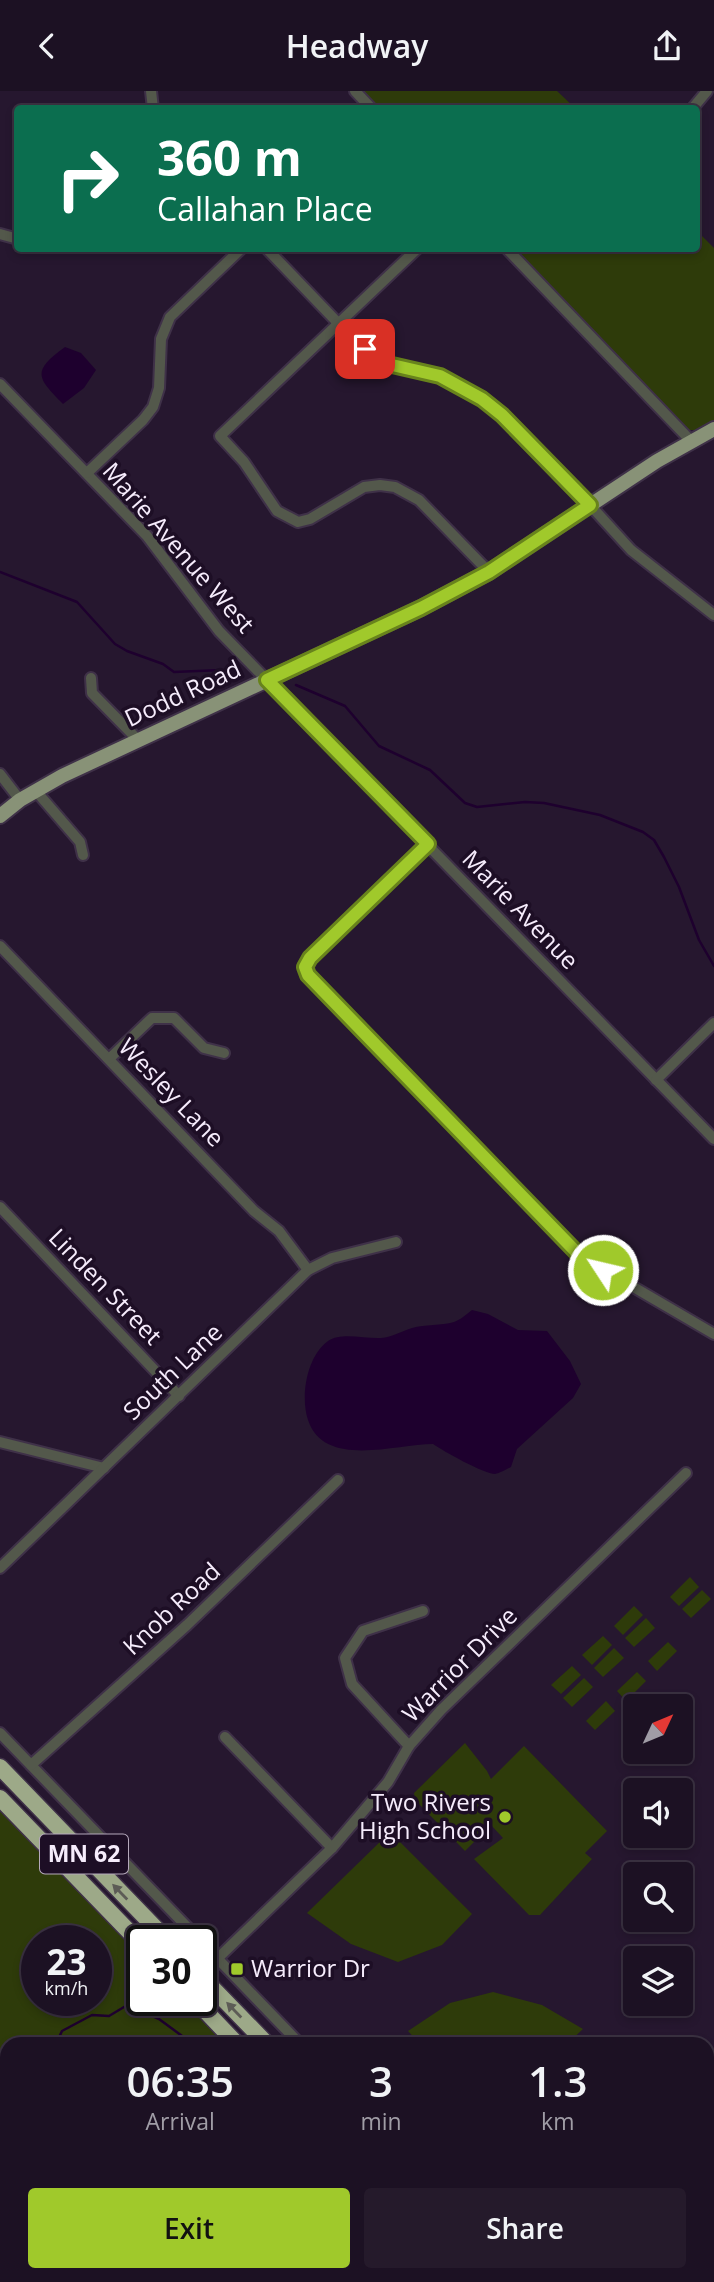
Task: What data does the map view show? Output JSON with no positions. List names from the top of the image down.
{
  "streets": {
    "highway": ["MN 62"],
    "main road": ["Dodd Road"],
    "street": [
      "Marie Avenue West",
      "Marie Avenue",
      "Wesley Lane",
      "Linden Street",
      "South Lane",
      "Knob Road",
      "Warrior Drive"
    ]
  },
  "crossings": [
    ["Marie Avenue West", "Dodd Road"],
    ["Marie Avenue West", "Marie Avenue"],
    ["Dodd Road", "Marie Avenue"],
    ["Wesley Lane", "South Lane"],
    ["Linden Street", "South Lane"]
  ],
  "places": {
    "other": ["Two Rivers High School"],
    "transit": ["Warrior Dr"]
  },
  "north": "top right",
  "page": {
    "header": "Headway",
    "turn": ["360 m", "Callahan Place"],
    "speed": "23 km/h",
    "limit": "30",
    "eta": [
      "06:35",
      "Arrival",
      "3",
      "min",
      "1.3",
      "km"
    ],
    "buttons": ["Exit", "Share"]
  }
}
